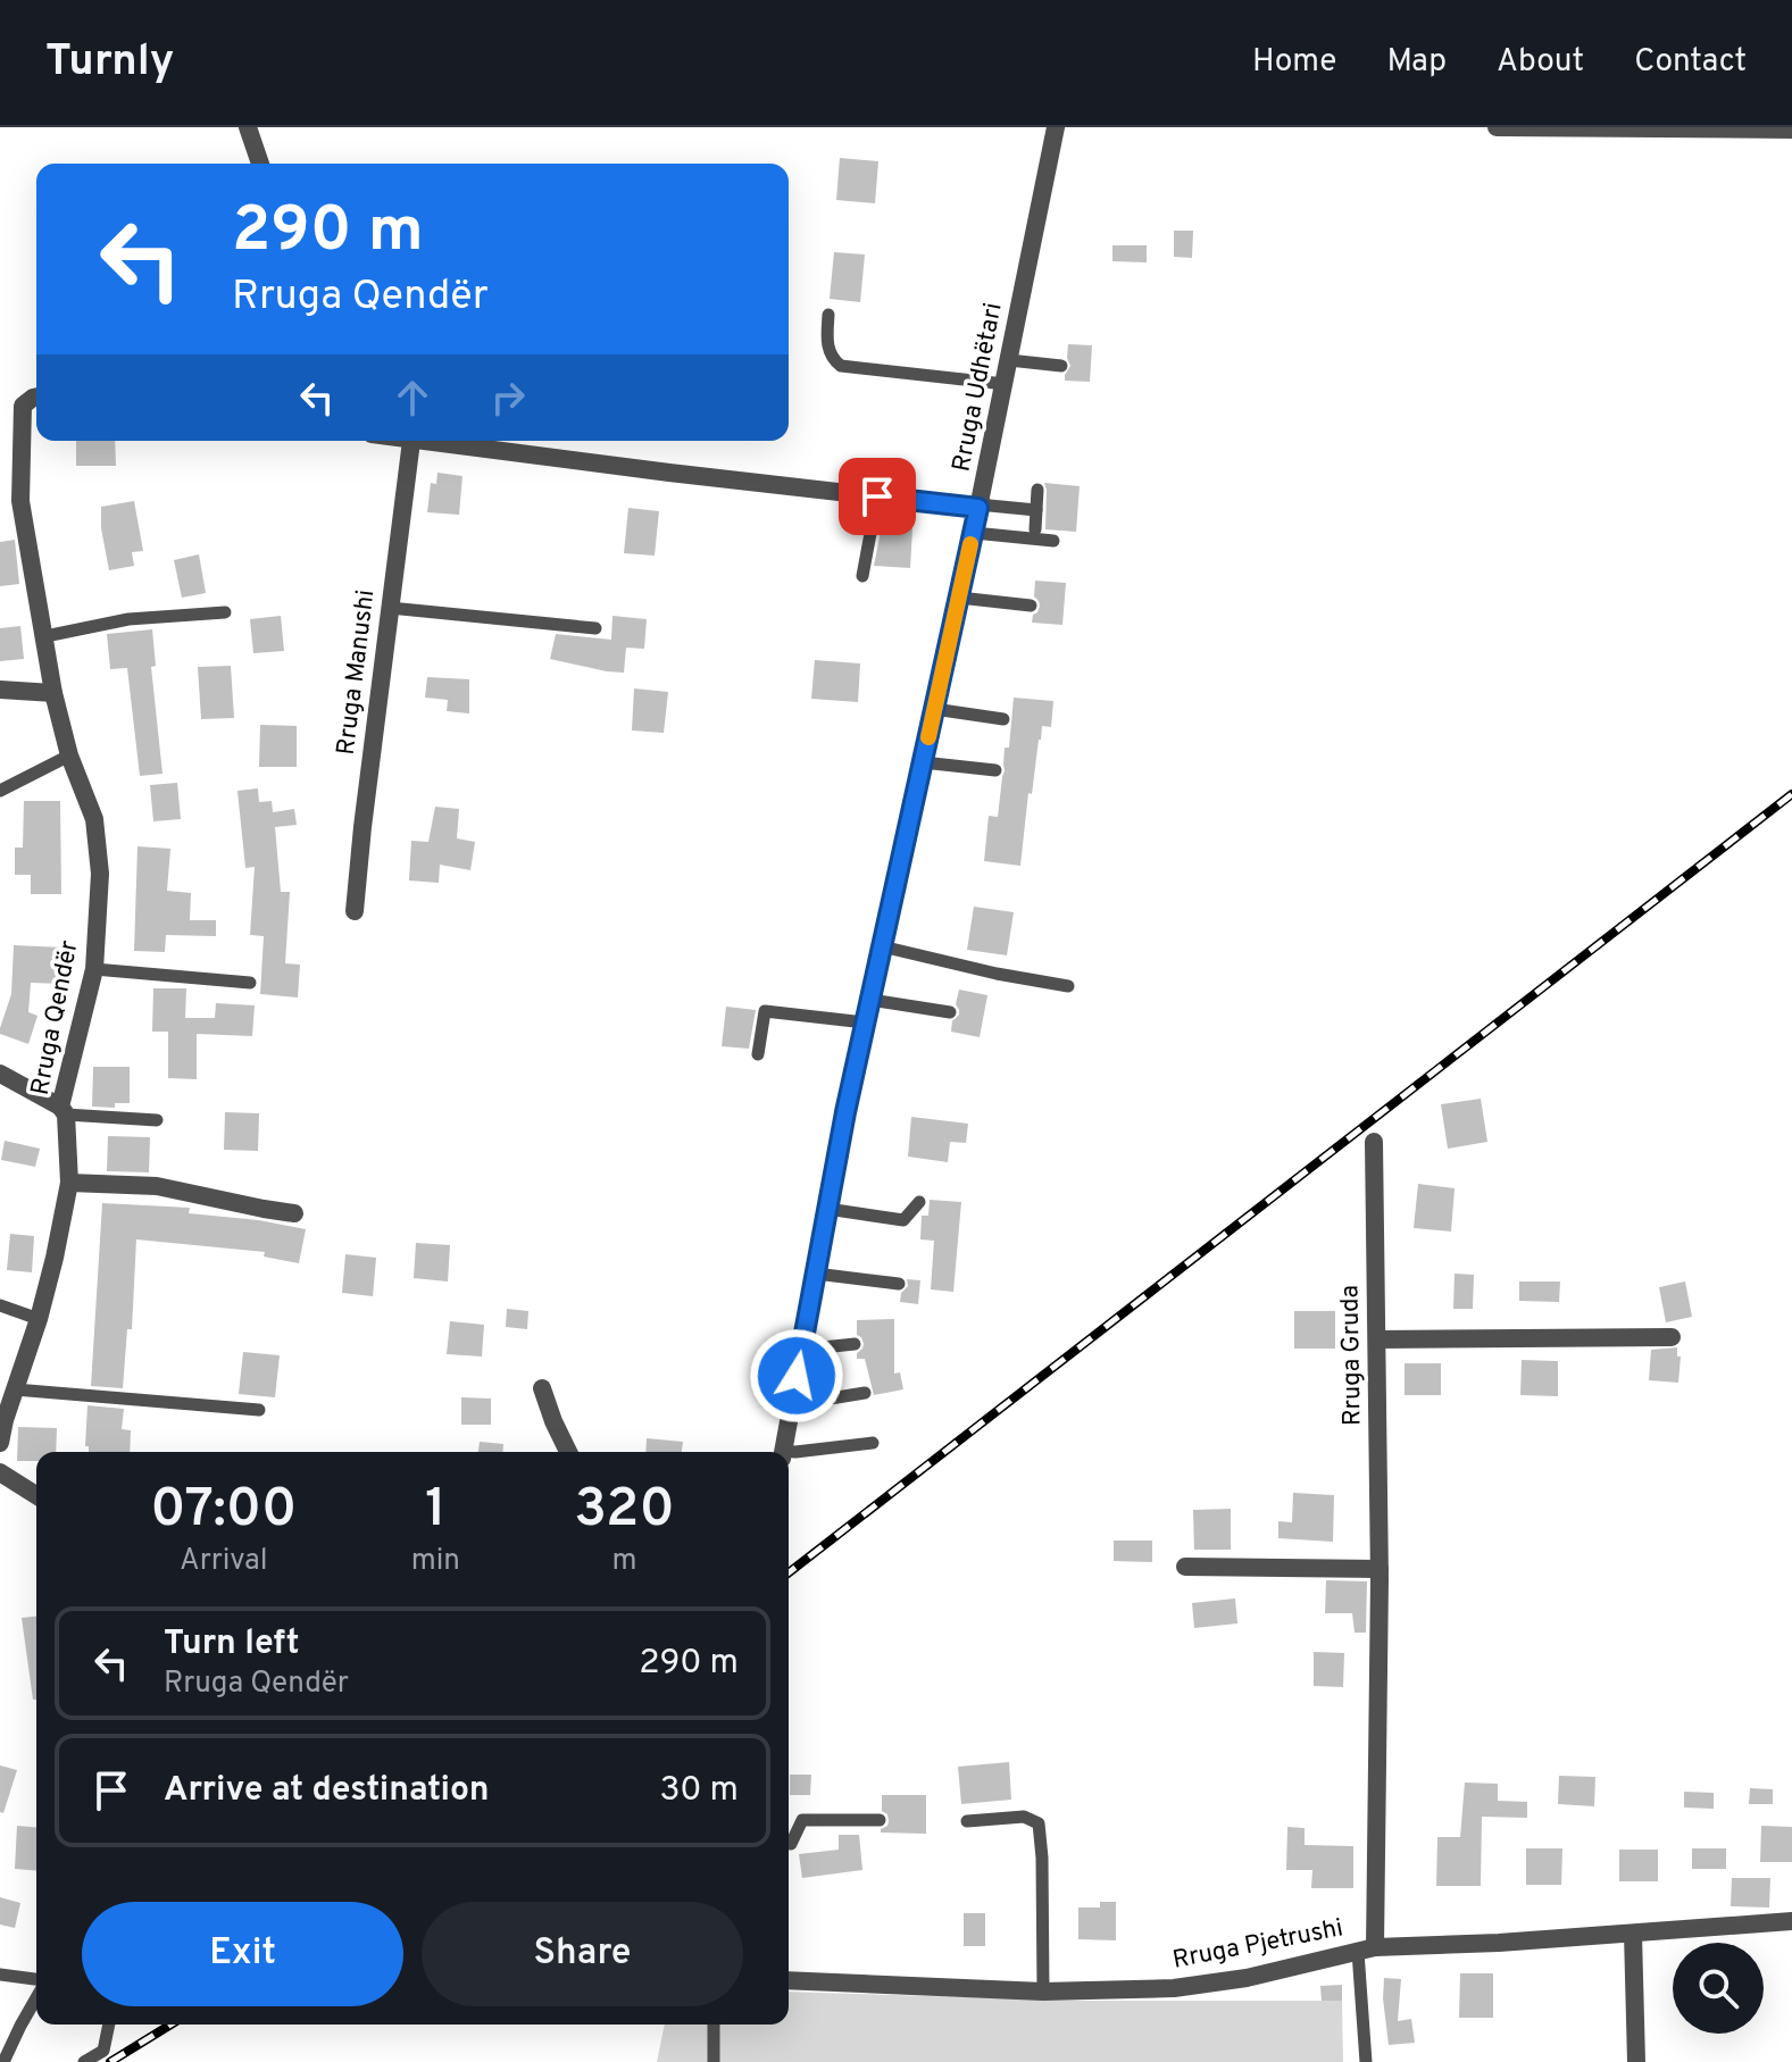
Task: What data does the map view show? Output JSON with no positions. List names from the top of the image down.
{
  "streets": {
    "street": [
      "Rruga Udhëtari",
      "Rruga Manushi",
      "Rruga Qendër",
      "Rruga Gruda",
      "Rruga Pjetrushi"
    ]
  },
  "crossings": [
    ["Rruga Gruda", "Rruga Pjetrushi"]
  ],
  "page": {
    "header": "Turnly",
    "nav": [
      "Home",
      "Map",
      "About",
      "Contact"
    ],
    "turn": ["290 m", "Rruga Qendër"],
    "eta": [
      "07:00",
      "Arrival",
      "1",
      "min",
      "320",
      "m"
    ],
    "list": [
      {
        "name": "Turn left",
        "note": "Rruga Qendër",
        "value": "290 m"
      },
      {
        "name": "Arrive at destination",
        "value": "30 m"
      }
    ],
    "buttons": ["Exit", "Share"]
  }
}
